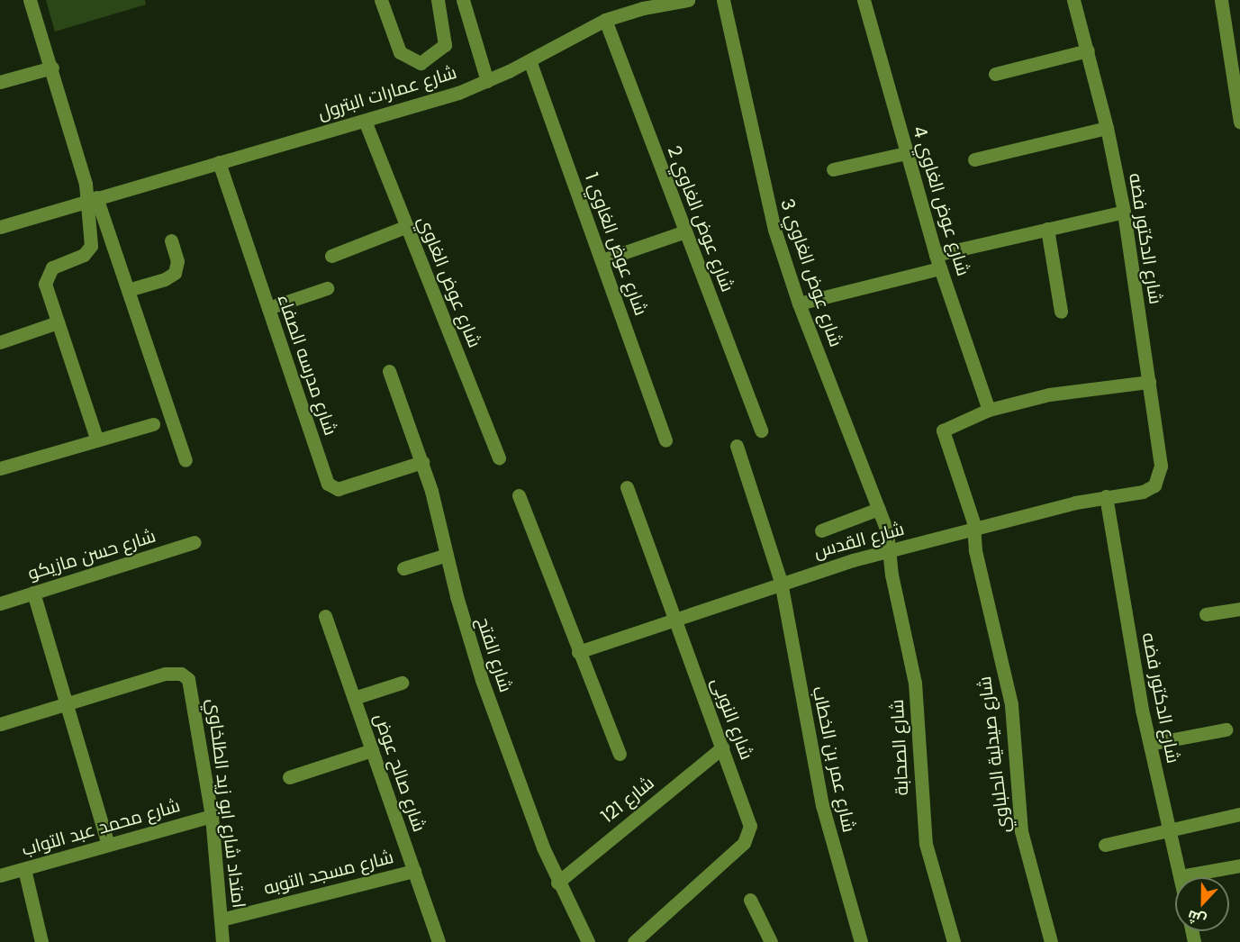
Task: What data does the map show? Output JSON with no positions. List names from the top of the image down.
{
  "streets": {
    "street": [
      "شارع عمارات البترول",
      "شارع عوض الغاوي 4",
      "شارع عوض الغاوي 2",
      "شارع الدكتور فضه",
      "شارع عوض الغاوي 1",
      "شارع عوض الغاوي 3",
      "شارع عوض الغاوي",
      "شارع مدرسه الصفاء",
      "شارع القدس",
      "شارع حسن مازيكو",
      "شارع الفتح",
      "شارع النوبى",
      "شارع الصحابة",
      "شارع صيدلية الحلباوي",
      "شارع عمر بن الخطاب",
      "شارع صالح عوض",
      "شارع 121",
      "امتداد شارع ابو زيد الطلخاوي",
      "شارع محمد عبد التواب",
      "شارع مسجد التوبه"
    ]
  },
  "crossings": [
    ["شارع عمارات البترول", "شارع عوض الغاوي 2"],
    ["شارع عمارات البترول", "شارع عوض الغاوي 1"],
    ["شارع عمارات البترول", "شارع عوض الغاوي"],
    ["شارع عمارات البترول", "شارع مدرسه الصفاء"],
    ["شارع عوض الغاوي 4", "شارع صيدلية الحلباوي"],
    ["شارع الدكتور فضه", "شارع القدس"],
    ["شارع الدكتور فضه", "شارع صيدلية الحلباوي"],
    ["شارع عوض الغاوي 3", "شارع القدس"],
    ["شارع عوض الغاوي 3", "شارع الصحابة"],
    ["شارع مدرسه الصفاء", "شارع الفتح"],
    ["شارع القدس", "شارع النوبى"],
    ["شارع القدس", "شارع الصحابة"],
    ["شارع القدس", "شارع صيدلية الحلباوي"],
    ["شارع القدس", "شارع عمر بن الخطاب"],
    ["شارع الفتح", "شارع 121"],
    ["شارع النوبى", "شارع 121"],
    ["شارع صالح عوض", "شارع مسجد التوبه"],
    ["امتداد شارع ابو زيد الطلخاوي", "شارع محمد عبد التواب"],
    ["امتداد شارع ابو زيد الطلخاوي", "شارع مسجد التوبه"]
  ],
  "north": "bottom"
}
